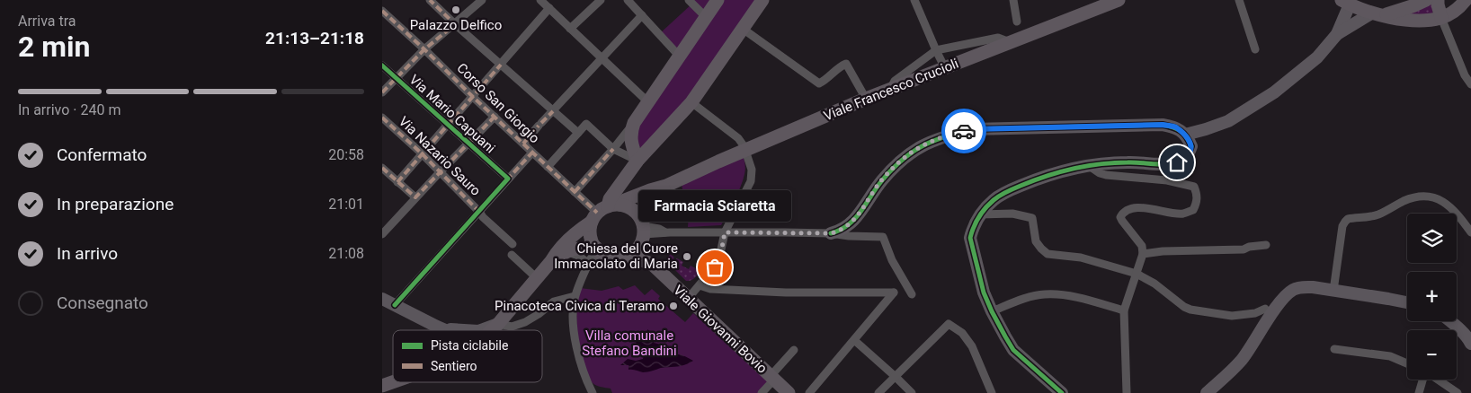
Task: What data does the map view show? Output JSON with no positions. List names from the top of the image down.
{
  "streets": {
    "main road": ["Viale Francesco Crucioli", "Viale Giovanni Bovio"],
    "street": ["Corso San Giorgio", "Via Mario Capuani", "Via Nazario Sauro"]
  },
  "crossings": [
    ["Viale Francesco Crucioli", "Corso San Giorgio"]
  ],
  "parks": ["Villa comunale Stefano Bandini"],
  "places": [
    "Palazzo Delfico",
    "Chiesa del Cuore Immacolato di Maria",
    "Farmacia Sciaretta",
    "Pinacoteca Civica di Teramo"
  ],
  "legend": ["Pista ciclabile", "Sentiero"],
  "page": {
    "heading": ["2 min", "Arriva tra", "21:13–21:18"],
    "bar": "In arrivo · 240 m",
    "list": [
      ["Confermato", "20:58"],
      ["In preparazione", "21:01"],
      ["In arrivo", "21:08"],
      "Consegnato"
    ],
    "bubble": "Farmacia Sciaretta",
    "map_buttons": ["+", "−"]
  }
}
